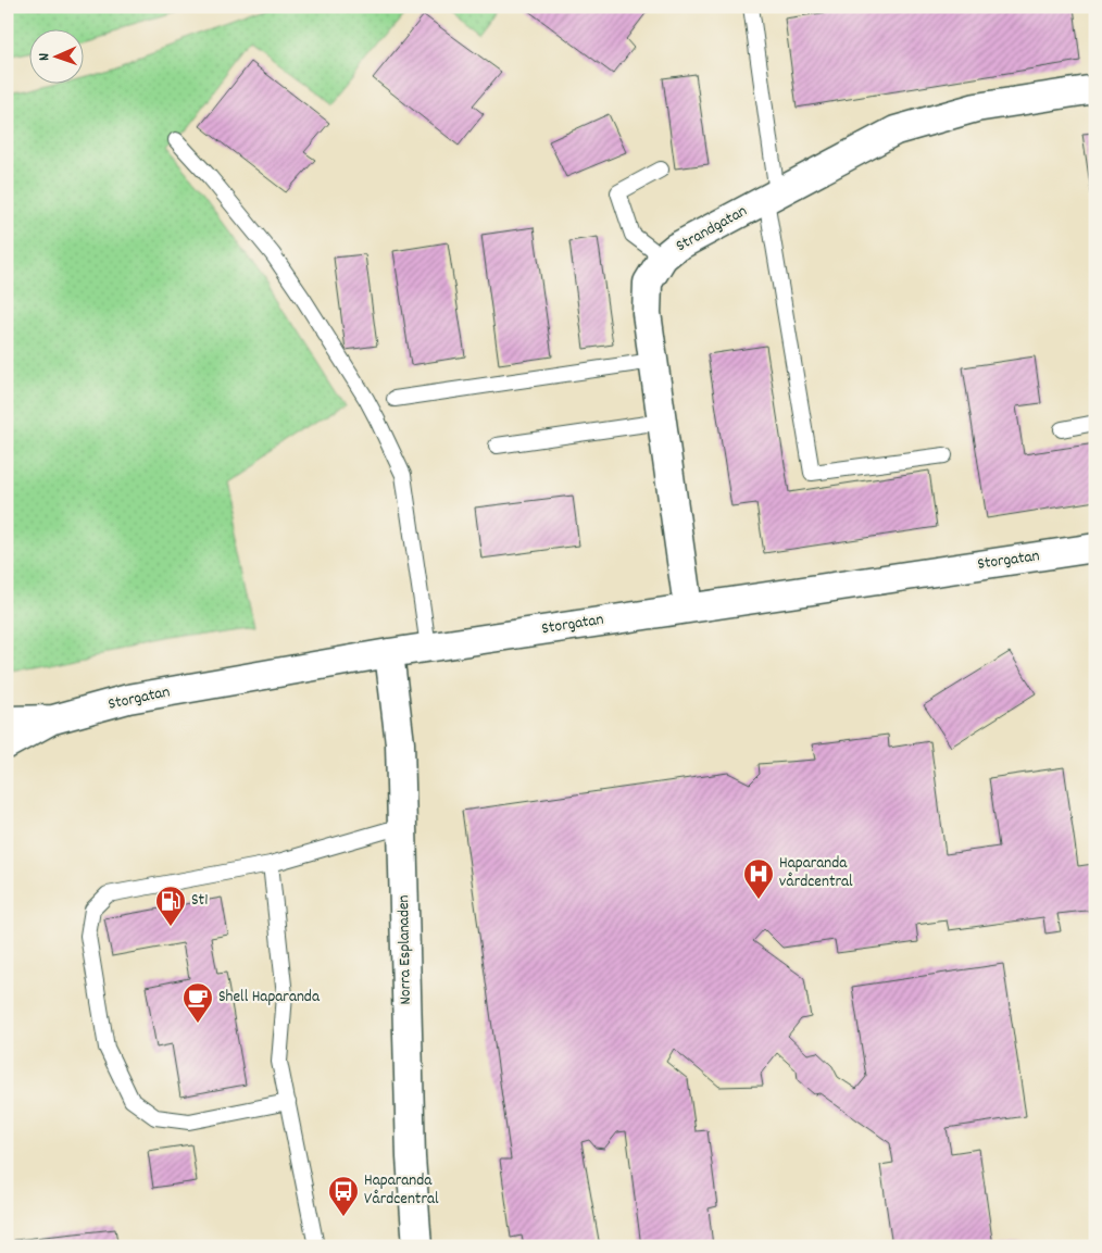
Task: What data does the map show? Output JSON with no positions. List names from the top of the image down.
{
  "streets": {
    "street": ["Strandgatan", "Storgatan", "Norra Esplanaden"]
  },
  "crossings": [
    ["Strandgatan", "Storgatan"],
    ["Storgatan", "Norra Esplanaden"]
  ],
  "places": {
    "hospital": ["Haparanda vårdcentral"],
    "fuel station": ["St1"],
    "cafe": ["Shell Haparanda"],
    "bus stop": ["Haparanda Vårdcentral"]
  },
  "north": "left"
}
